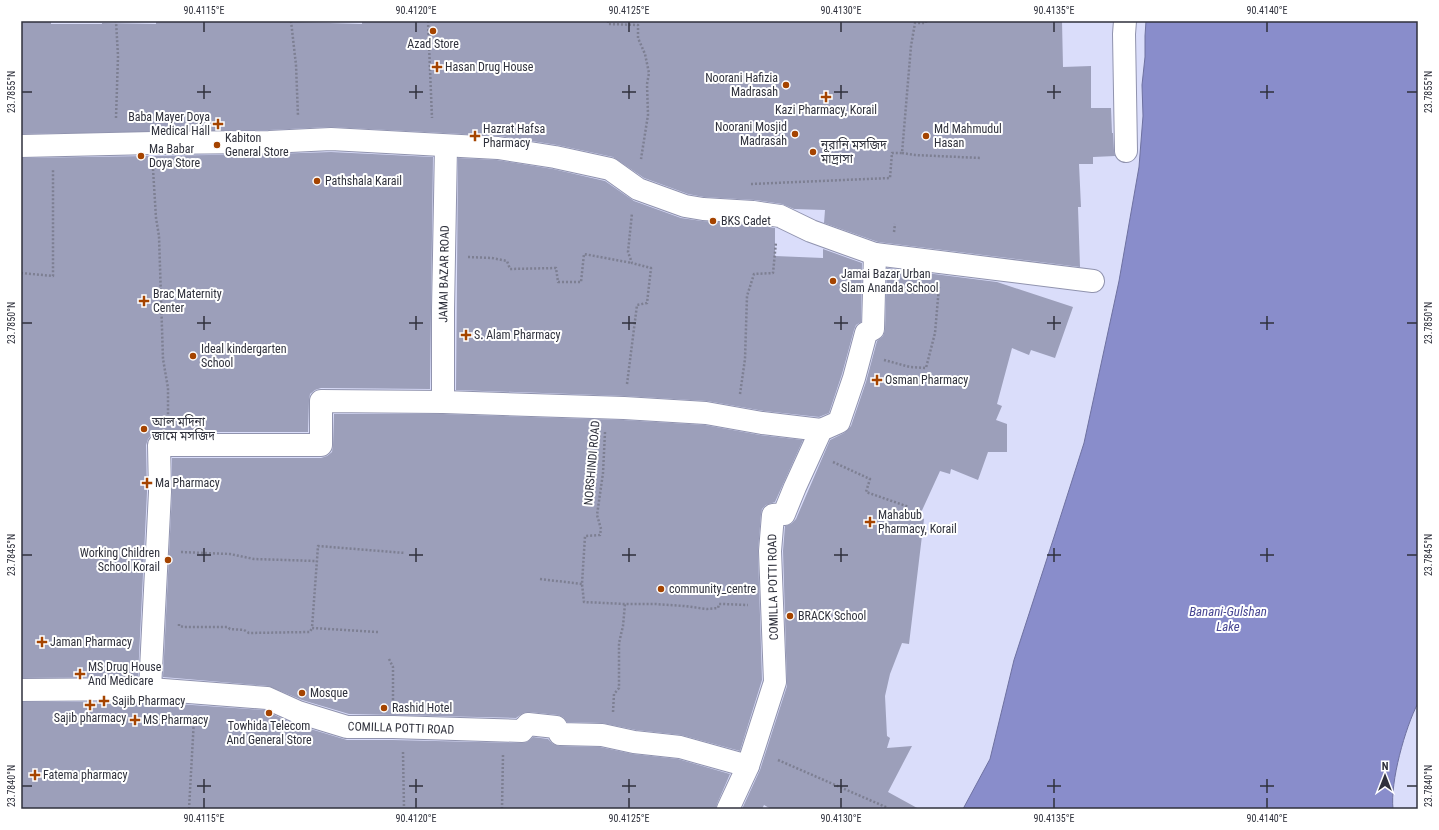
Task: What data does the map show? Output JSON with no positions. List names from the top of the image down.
{
  "streets": {
    "street": ["JAMAI BAZAR ROAD", "COMILLA POTTI ROAD"],
    "path": ["NORSHINDI ROAD"]
  },
  "water": ["Banani-Gulshan Lake"],
  "places": {
    "other": [
      "Azad Store",
      "Noorani Hafizia Madrasah",
      "Noorani Mosjid Madrasah",
      "Md Mahmudul Hasan",
      "Kabiton General Store",
      "নূরানি মসজিদ মাদ্রাসা",
      "Ma Babar Doya Store",
      "Pathshala Karail",
      "BKS Cadet",
      "Jamai Bazar Urban Slam Ananda School",
      "Ideal kindergarten School",
      "আল মদিনা জামে মসজিদ",
      "Working Children School Korail",
      "community_centre",
      "BRACK School",
      "Mosque",
      "Rashid Hotel",
      "Towhida Telecom And General Store"
    ],
    "health": [
      "Hasan Drug House",
      "Kazi Pharmacy, Korail",
      "Baba Mayer Doya Medical Hall",
      "Hazrat Hafsa Pharmacy",
      "Brac Maternity Center",
      "S. Alam Pharmacy",
      "Osman Pharmacy",
      "Ma Pharmacy",
      "Mahabub Pharmacy, Korail",
      "Jaman Pharmacy",
      "MS Drug House And Medicare",
      "Sajib Pharmacy",
      "Sajib pharmacy",
      "MS Pharmacy",
      "Fatema pharmacy"
    ]
  },
  "north": "top",
  "coordinates": [
    "90.4115°E",
    "90.4120°E",
    "90.4125°E",
    "90.4130°E",
    "90.4135°E",
    "90.4140°E",
    "23.7855°N",
    "23.7850°N",
    "23.7845°N",
    "23.7840°N"
  ]
}
